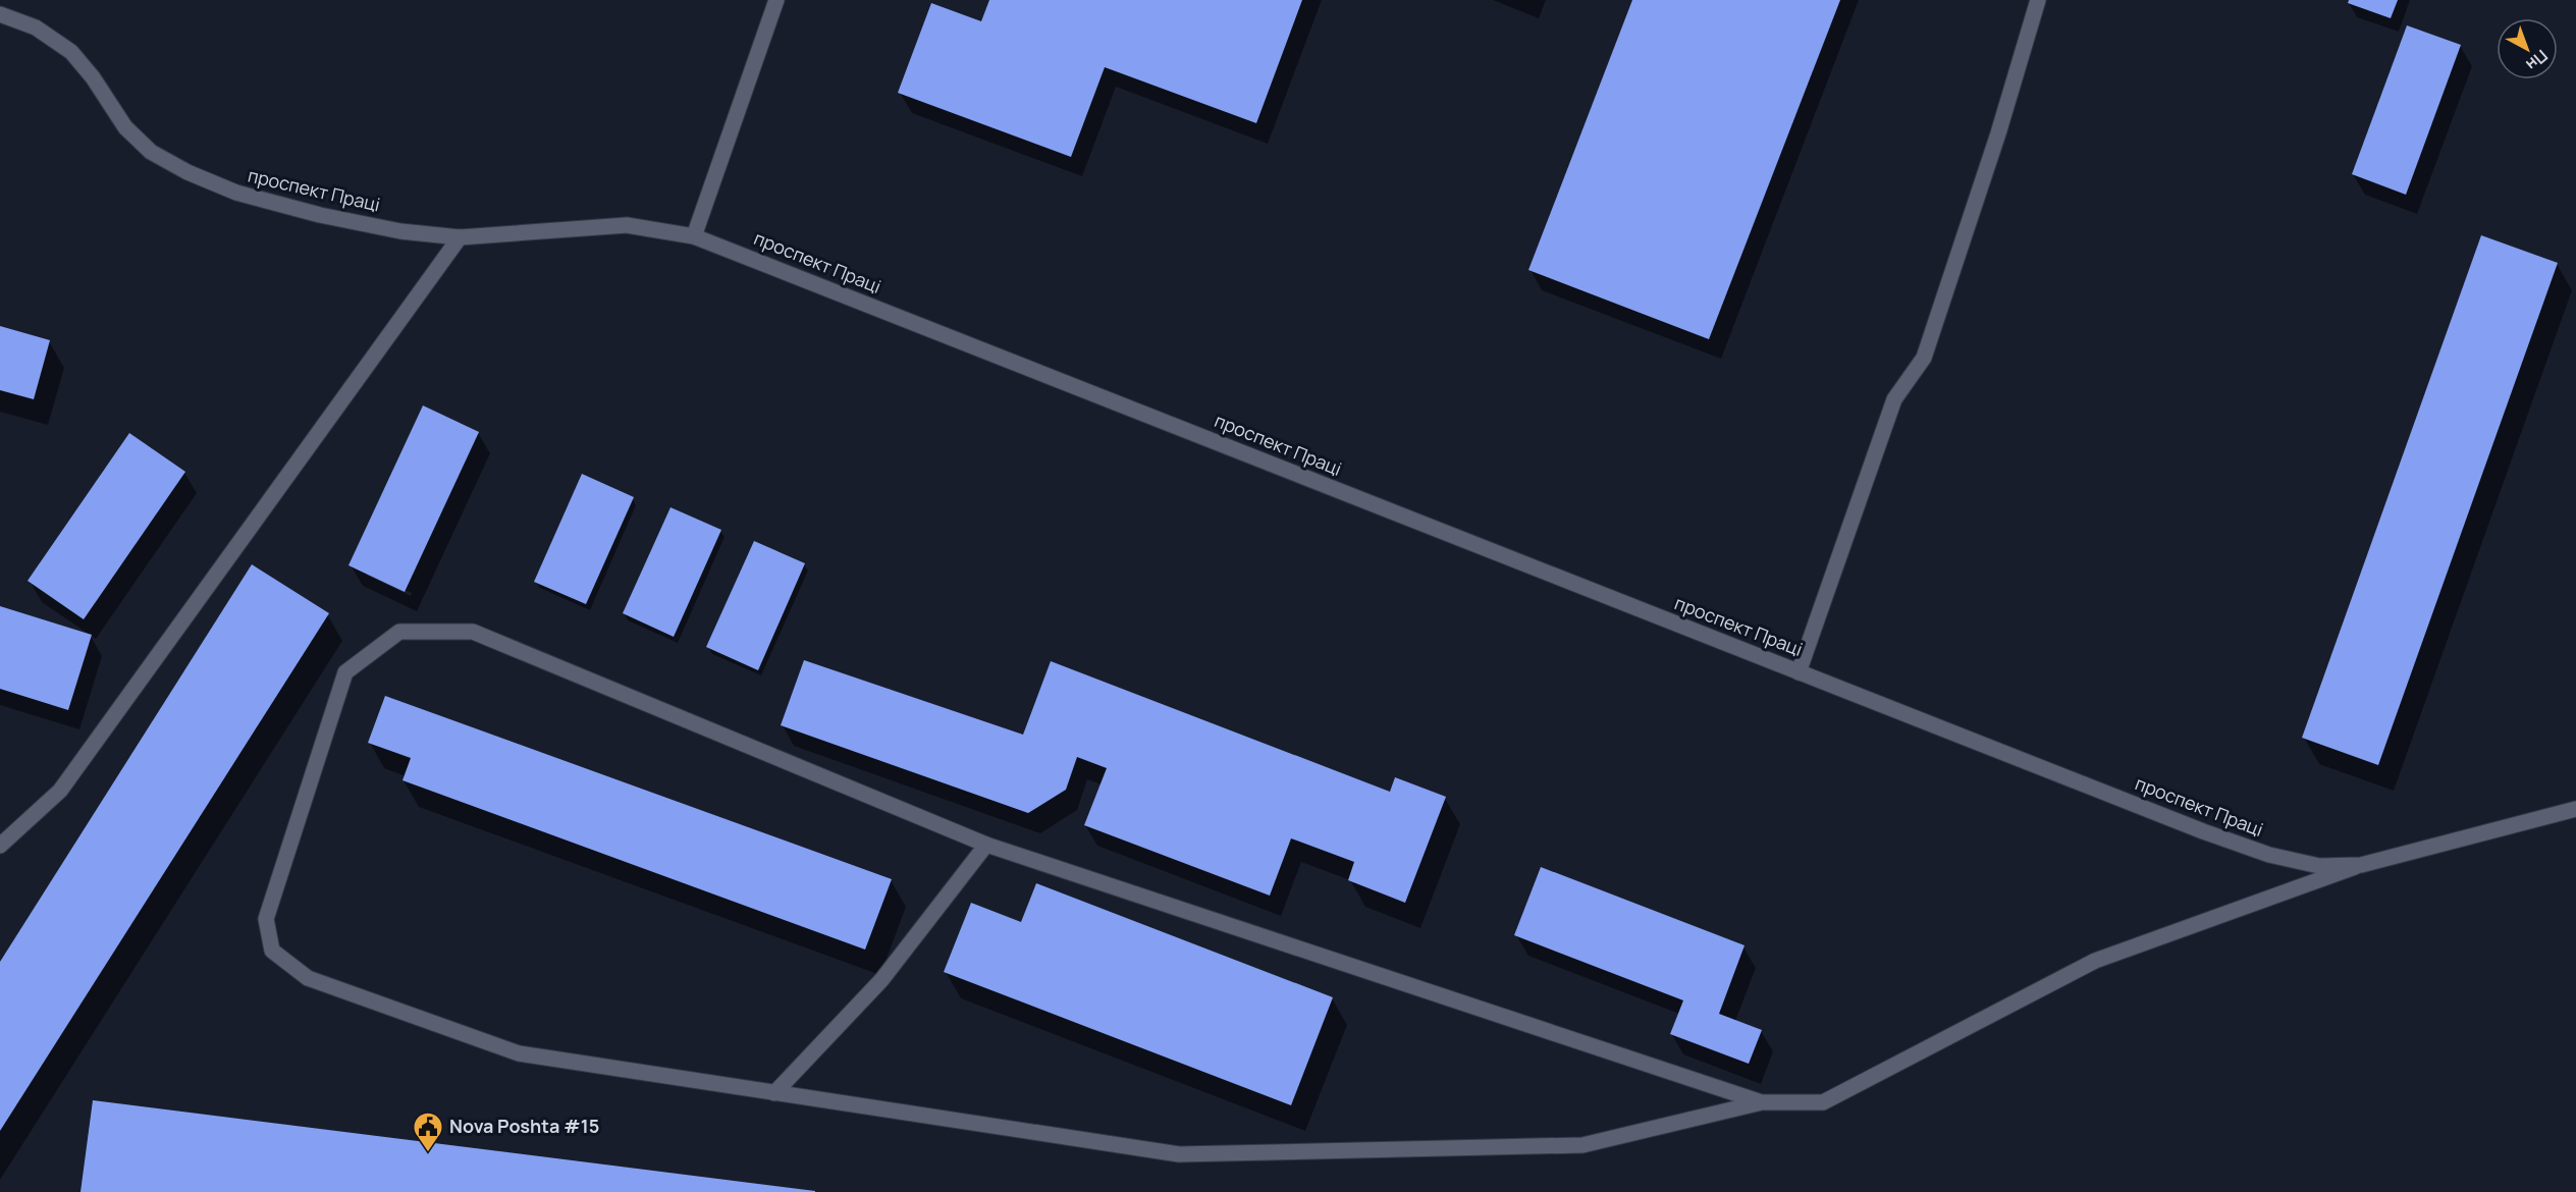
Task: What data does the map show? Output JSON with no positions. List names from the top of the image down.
{
  "streets": {
    "street": ["проспект Праці"]
  },
  "places": {
    "public building": ["Nova Poshta #15"]
  },
  "north": "bottom right"
}
